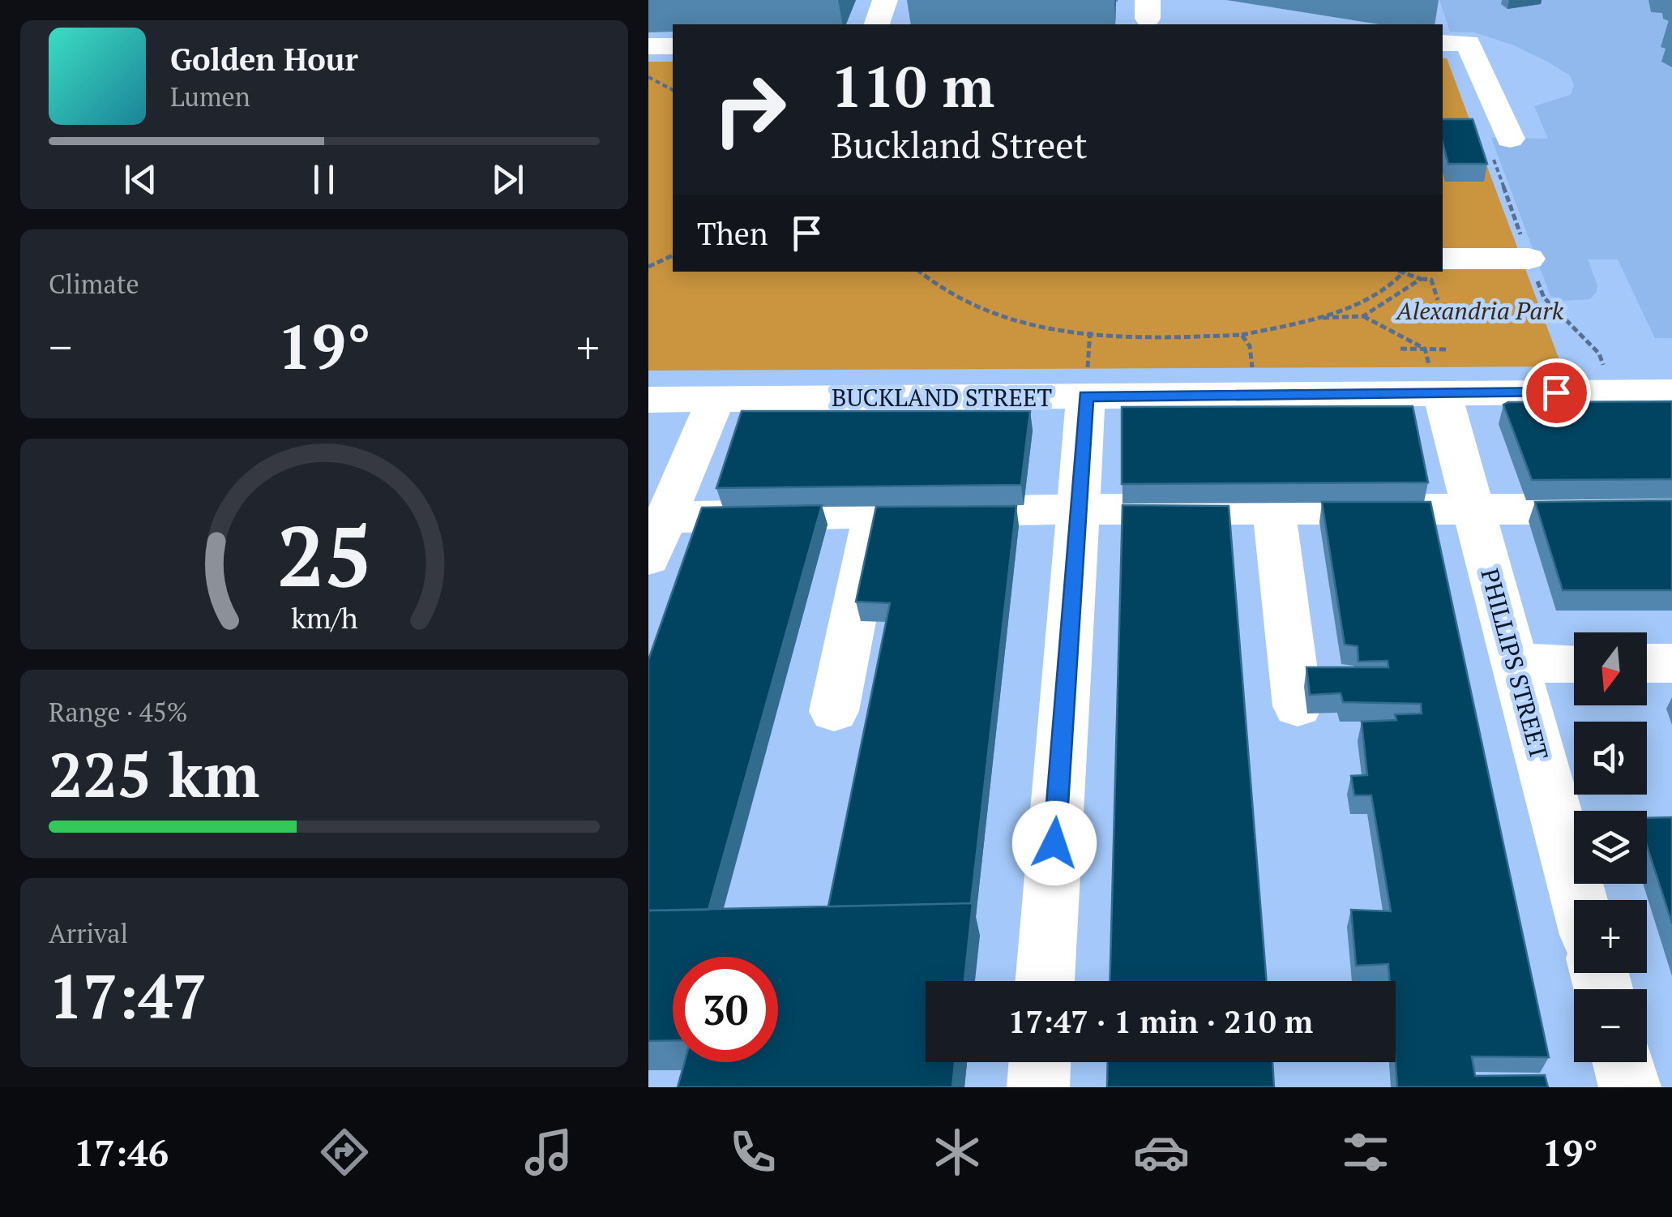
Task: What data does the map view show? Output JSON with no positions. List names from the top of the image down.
{
  "streets": {
    "street": ["BUCKLAND STREET", "PHILLIPS STREET"]
  },
  "crossings": [
    ["BUCKLAND STREET", "PHILLIPS STREET"]
  ],
  "parks": ["Alexandria Park"],
  "north": "bottom",
  "page": {
    "turn": ["110 m", "Buckland Street"],
    "song": ["Golden Hour", "Lumen"],
    "then": "Then",
    "tile": [
      "Climate",
      ["Range · 45%", "225 km"],
      ["Arrival", "17:47"]
    ],
    "heat": ["−", "19°", "+"],
    "map_buttons": ["+", "−"],
    "limit": "30",
    "trip": "17:47 · 1 min · 210 m",
    "tabs": ["17:46", "19°"],
    "gauge": ["25", "km/h"]
  }
}
